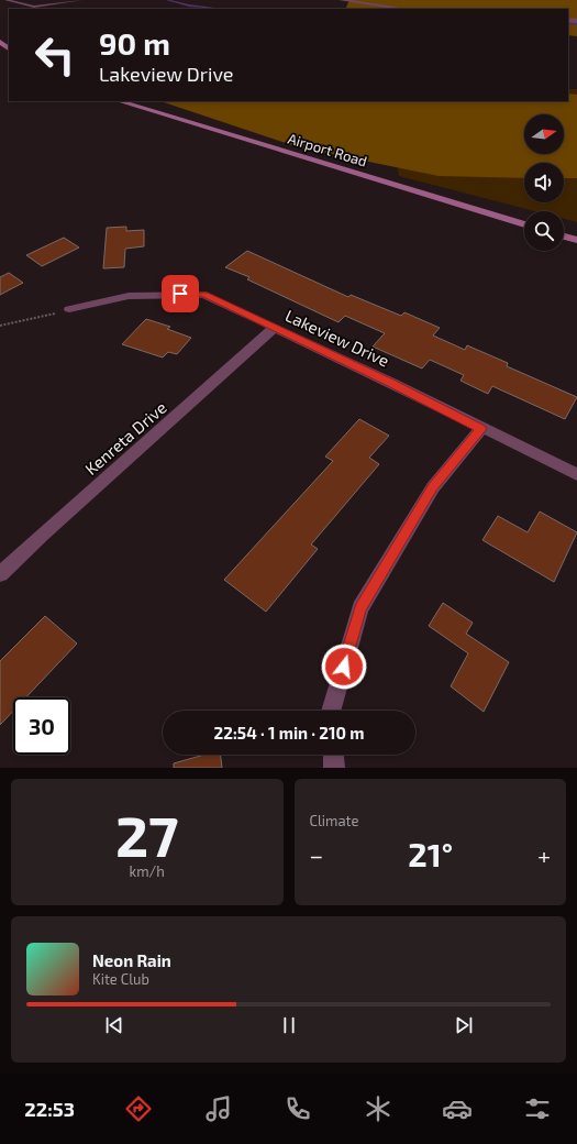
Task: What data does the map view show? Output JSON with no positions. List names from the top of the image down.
{
  "streets": {
    "main road": ["Airport Road"],
    "street": ["Lakeview Drive", "Kenreta Drive"]
  },
  "crossings": [
    ["Lakeview Drive", "Kenreta Drive"]
  ],
  "north": "right",
  "page": {
    "turn": ["90 m", "Lakeview Drive"],
    "limit": "30",
    "trip": "22:54 · 1 min · 210 m",
    "tile": [
      ["27", "km/h"],
      "Climate"
    ],
    "heat": ["−", "21°", "+"],
    "song": ["Neon Rain", "Kite Club"],
    "tabs": "22:53"
  }
}
